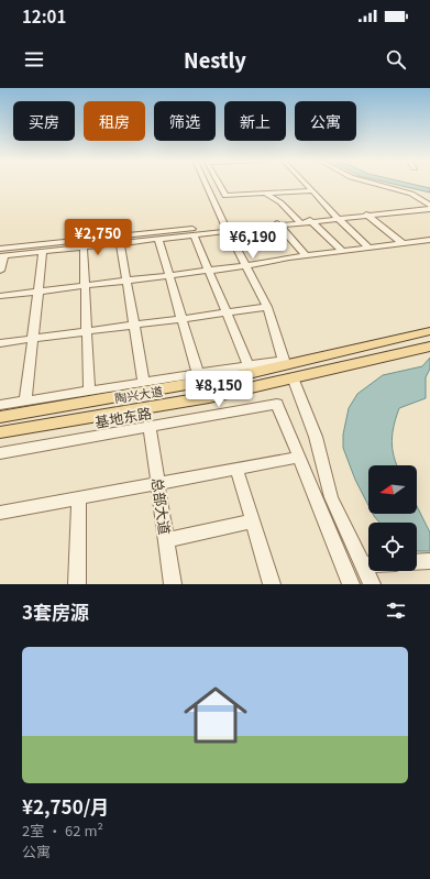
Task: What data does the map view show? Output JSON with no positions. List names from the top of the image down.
{
  "streets": {
    "main road": ["陶兴大道"],
    "street": ["基地东路", "总部大道"]
  },
  "crossings": [
    ["基地东路", "总部大道"]
  ],
  "north": "left",
  "page": {
    "status": "12:01",
    "header": "Nestly",
    "chip": [
      "买房",
      "租房",
      "筛选",
      "新上",
      "公寓"
    ],
    "price": ["¥2,750", "¥6,190", "¥8,150"],
    "heading": "3套房源",
    "list": [
      {
        "name": "¥2,750/月",
        "note": "2室 · 62 m² · 公寓"
      }
    ]
  }
}
